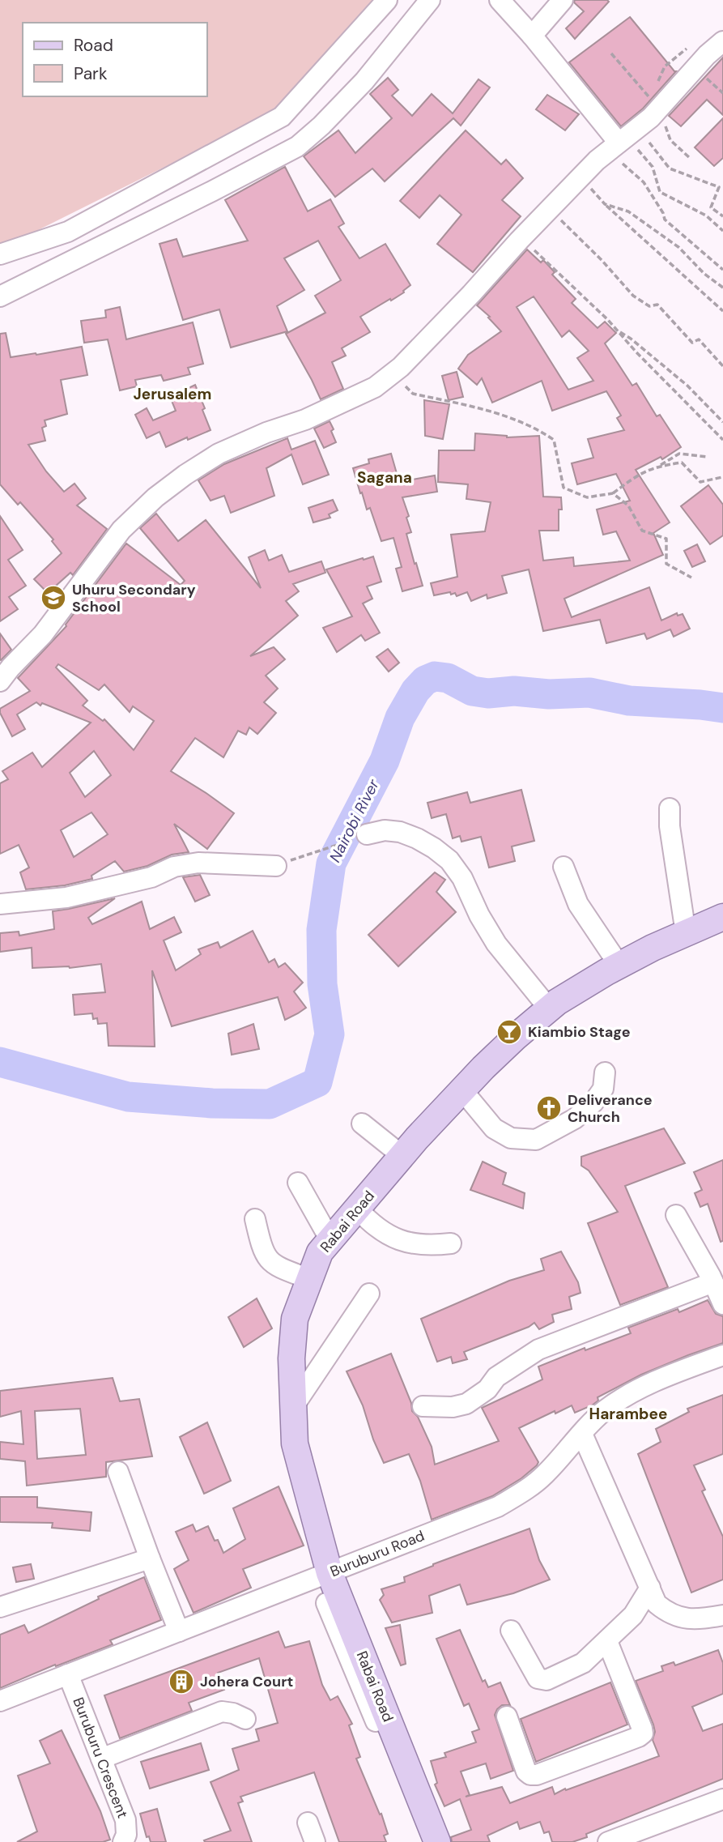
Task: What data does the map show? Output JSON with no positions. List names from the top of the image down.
{
  "streets": {
    "main road": ["Rabai Road"],
    "street": ["Buruburu Road", "Buruburu Crescent"]
  },
  "crossings": [
    ["Rabai Road", "Buruburu Road"],
    ["Buruburu Road", "Buruburu Crescent"]
  ],
  "districts": ["Jerusalem", "Sagana", "Harambee"],
  "water": ["Nairobi River"],
  "places": {
    "school or university": ["Uhuru Secondary School"],
    "bar": ["Kiambio Stage"],
    "church": ["Deliverance Church"],
    "building": ["Johera Court"]
  },
  "legend": ["Road", "Park"]
}
